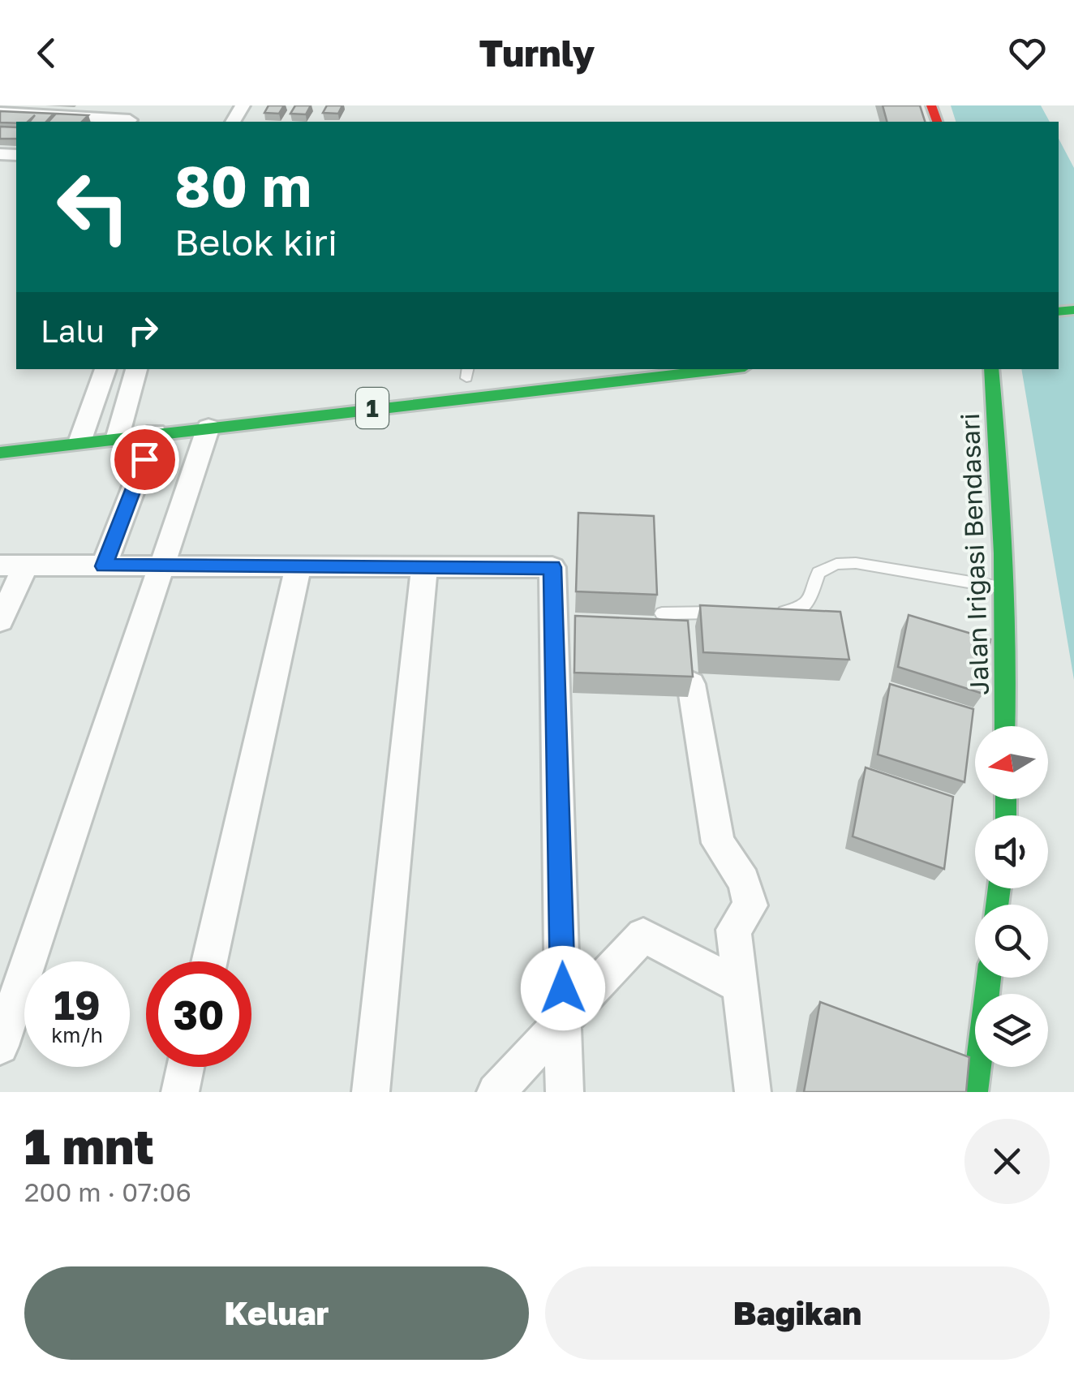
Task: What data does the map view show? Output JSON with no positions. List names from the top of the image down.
{
  "streets": {
    "main road": ["1", "Jalan Irigasi Bendasari"]
  },
  "north": "left",
  "page": {
    "header": "Turnly",
    "turn": ["80 m", "Belok kiri"],
    "then": "Lalu",
    "speed": "19 km/h",
    "limit": "30",
    "heading": ["1 mnt", "200 m · 07:06"],
    "buttons": ["Keluar", "Bagikan"]
  }
}
